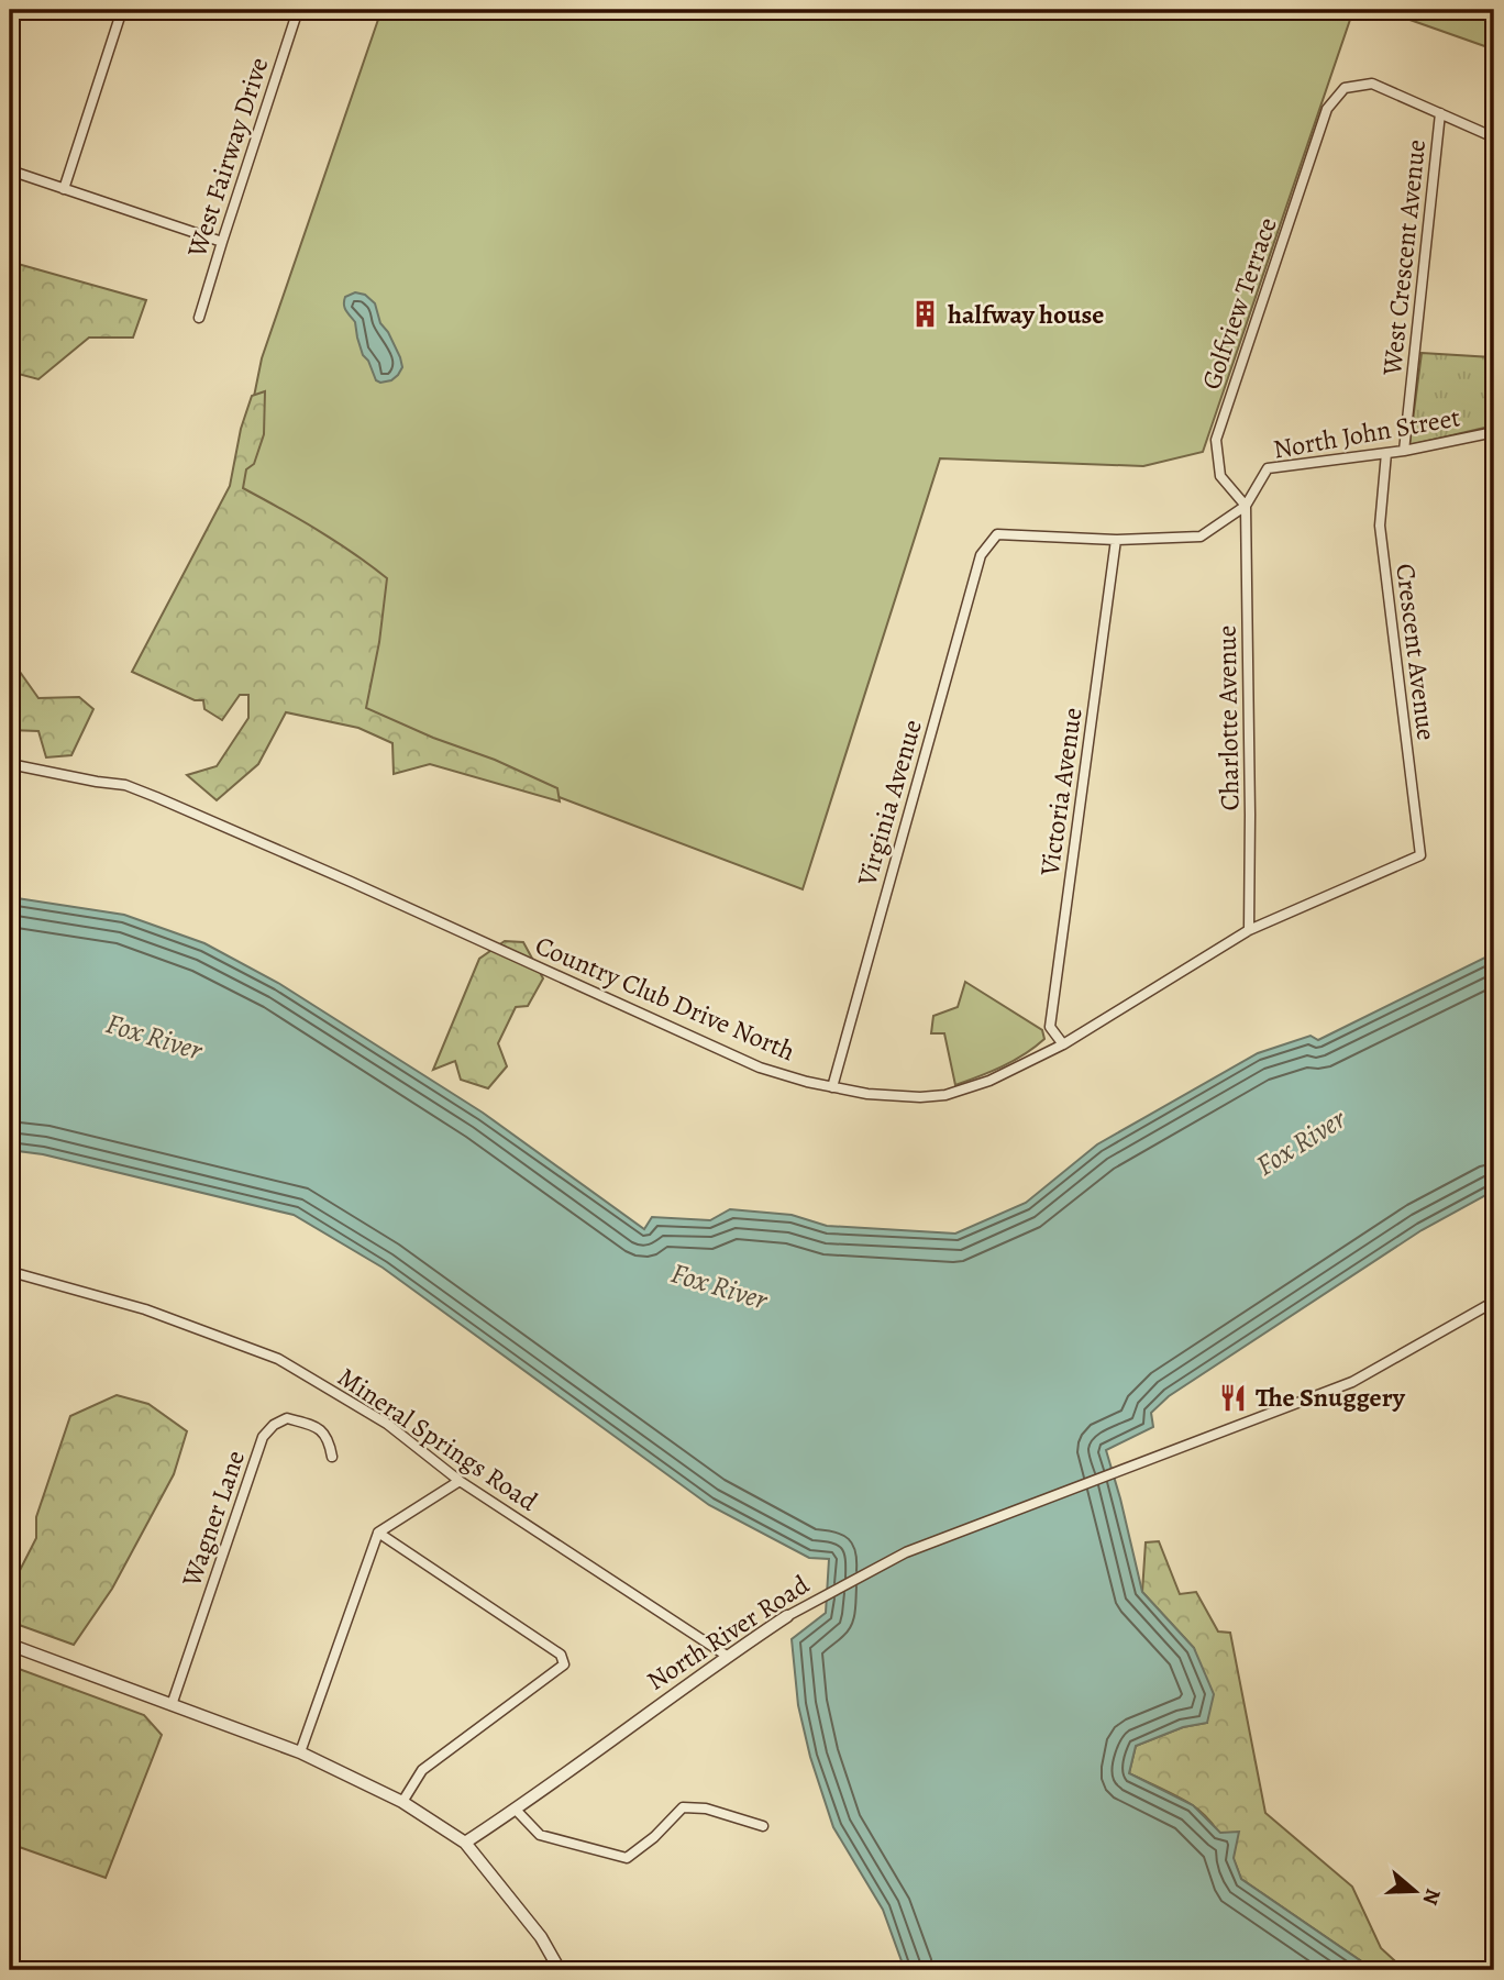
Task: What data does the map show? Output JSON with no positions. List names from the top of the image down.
{
  "streets": {
    "street": [
      "West Fairway Drive",
      "West Crescent Avenue",
      "Golfview Terrace",
      "North John Street",
      "Crescent Avenue",
      "Charlotte Avenue",
      "Victoria Avenue",
      "Virginia Avenue",
      "Country Club Drive North",
      "Mineral Springs Road",
      "Wagner Lane",
      "North River Road"
    ]
  },
  "crossings": [
    ["West Crescent Avenue", "Golfview Terrace"],
    ["West Crescent Avenue", "North John Street"],
    ["Golfview Terrace", "North John Street"],
    ["Golfview Terrace", "Charlotte Avenue"],
    ["North John Street", "Crescent Avenue"],
    ["North John Street", "Charlotte Avenue"],
    ["North John Street", "Victoria Avenue"],
    ["North John Street", "Virginia Avenue"],
    ["Crescent Avenue", "Country Club Drive North"],
    ["Charlotte Avenue", "Country Club Drive North"],
    ["Victoria Avenue", "Country Club Drive North"],
    ["Virginia Avenue", "Country Club Drive North"],
    ["Mineral Springs Road", "North River Road"]
  ],
  "water": ["Fox River"],
  "places": {
    "building": ["halfway house"],
    "restaurant": ["The Snuggery"]
  },
  "north": "right"
}
